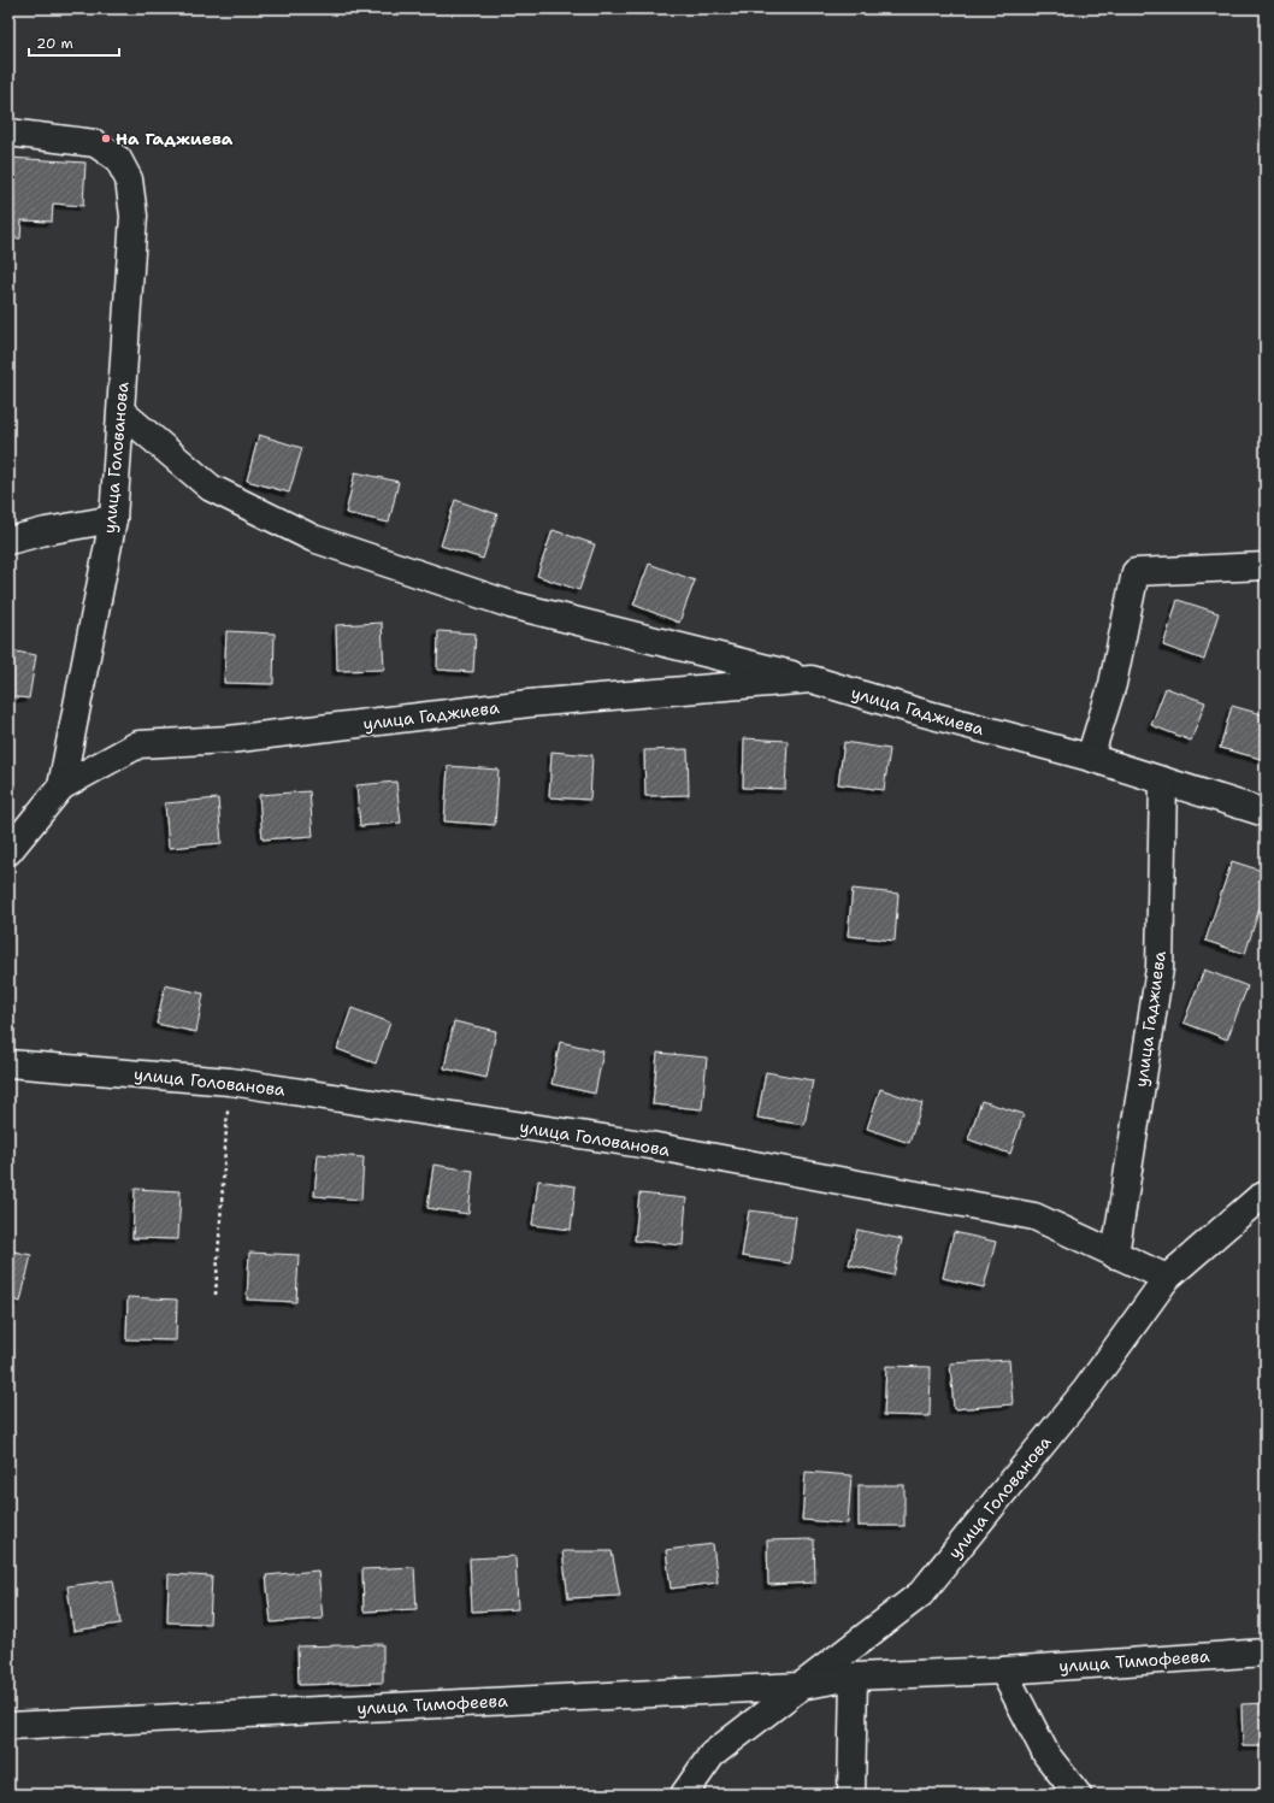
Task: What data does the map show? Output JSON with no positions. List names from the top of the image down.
{
  "streets": {
    "street": ["улица Голованова", "улица Гаджиева", "улица Тимофеева"]
  },
  "crossings": [
    ["улица Голованова", "улица Гаджиева"],
    ["улица Голованова", "улица Тимофеева"]
  ],
  "places": ["На Гаджиева"],
  "scale_bar": "20 m"
}
